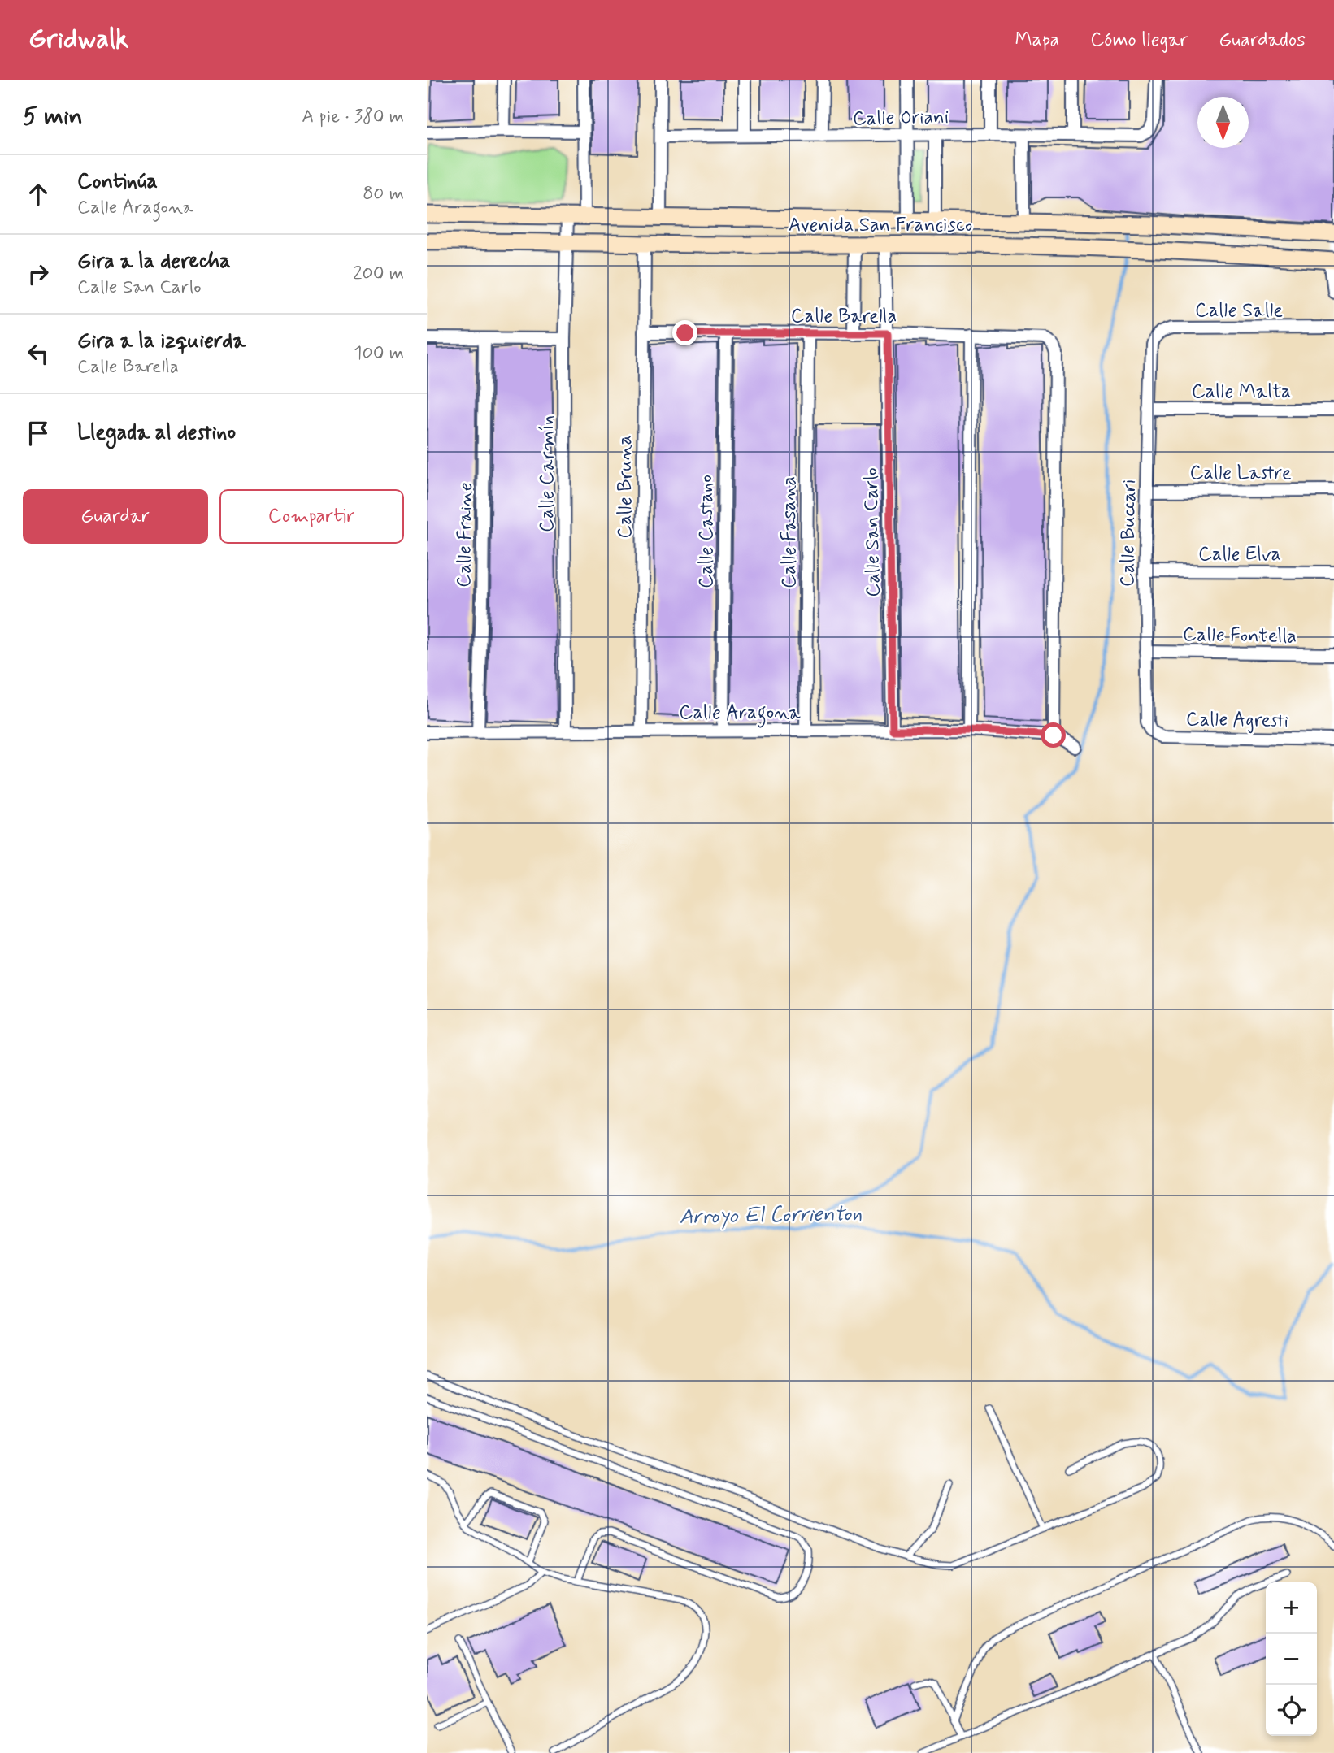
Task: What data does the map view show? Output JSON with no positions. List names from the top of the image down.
{
  "streets": {
    "street": [
      "Calle Oriani",
      "Avenida San Francisco",
      "Calle Salle",
      "Calle Barella",
      "Calle Malta",
      "Calle Lastre",
      "Calle Carmín",
      "Calle Bruna",
      "Calle Castano",
      "Calle Fasana",
      "Calle San Carlo",
      "Calle Buccari",
      "Calle Fraine",
      "Calle Elva",
      "Calle Fontella",
      "Calle Aragona",
      "Calle Agresti"
    ]
  },
  "crossings": [
    ["Avenida San Francisco", "Calle Carmín"],
    ["Avenida San Francisco", "Calle Bruna"],
    ["Avenida San Francisco", "Calle San Carlo"],
    ["Calle Salle", "Calle Buccari"],
    ["Calle Barella", "Calle Bruna"],
    ["Calle Barella", "Calle Castano"],
    ["Calle Barella", "Calle Fasana"],
    ["Calle Barella", "Calle San Carlo"],
    ["Calle Barella", "Calle Aragona"],
    ["Calle Malta", "Calle Buccari"],
    ["Calle Lastre", "Calle Buccari"],
    ["Calle Carmín", "Calle Aragona"],
    ["Calle Bruna", "Calle Aragona"],
    ["Calle Castano", "Calle Aragona"],
    ["Calle Fasana", "Calle Aragona"],
    ["Calle San Carlo", "Calle Aragona"],
    ["Calle Buccari", "Calle Elva"],
    ["Calle Buccari", "Calle Fontella"],
    ["Calle Buccari", "Calle Agresti"],
    ["Calle Fraine", "Calle Aragona"]
  ],
  "water": ["Arroyo El Corrienton"],
  "north": "bottom",
  "page": {
    "header": "Gridwalk",
    "nav": ["Mapa", "Cómo llegar", "Guardados"],
    "heading": ["5 min", "A pie · 380 m"],
    "list": [
      ["Continúa", "Calle Aragona", "80 m"],
      ["Gira a la derecha", "Calle San Carlo", "200 m"],
      ["Gira a la izquierda", "Calle Barella", "100 m"],
      "Llegada al destino"
    ],
    "buttons": ["Guardar", "Compartir"],
    "map_buttons": ["+", "−"]
  }
}
